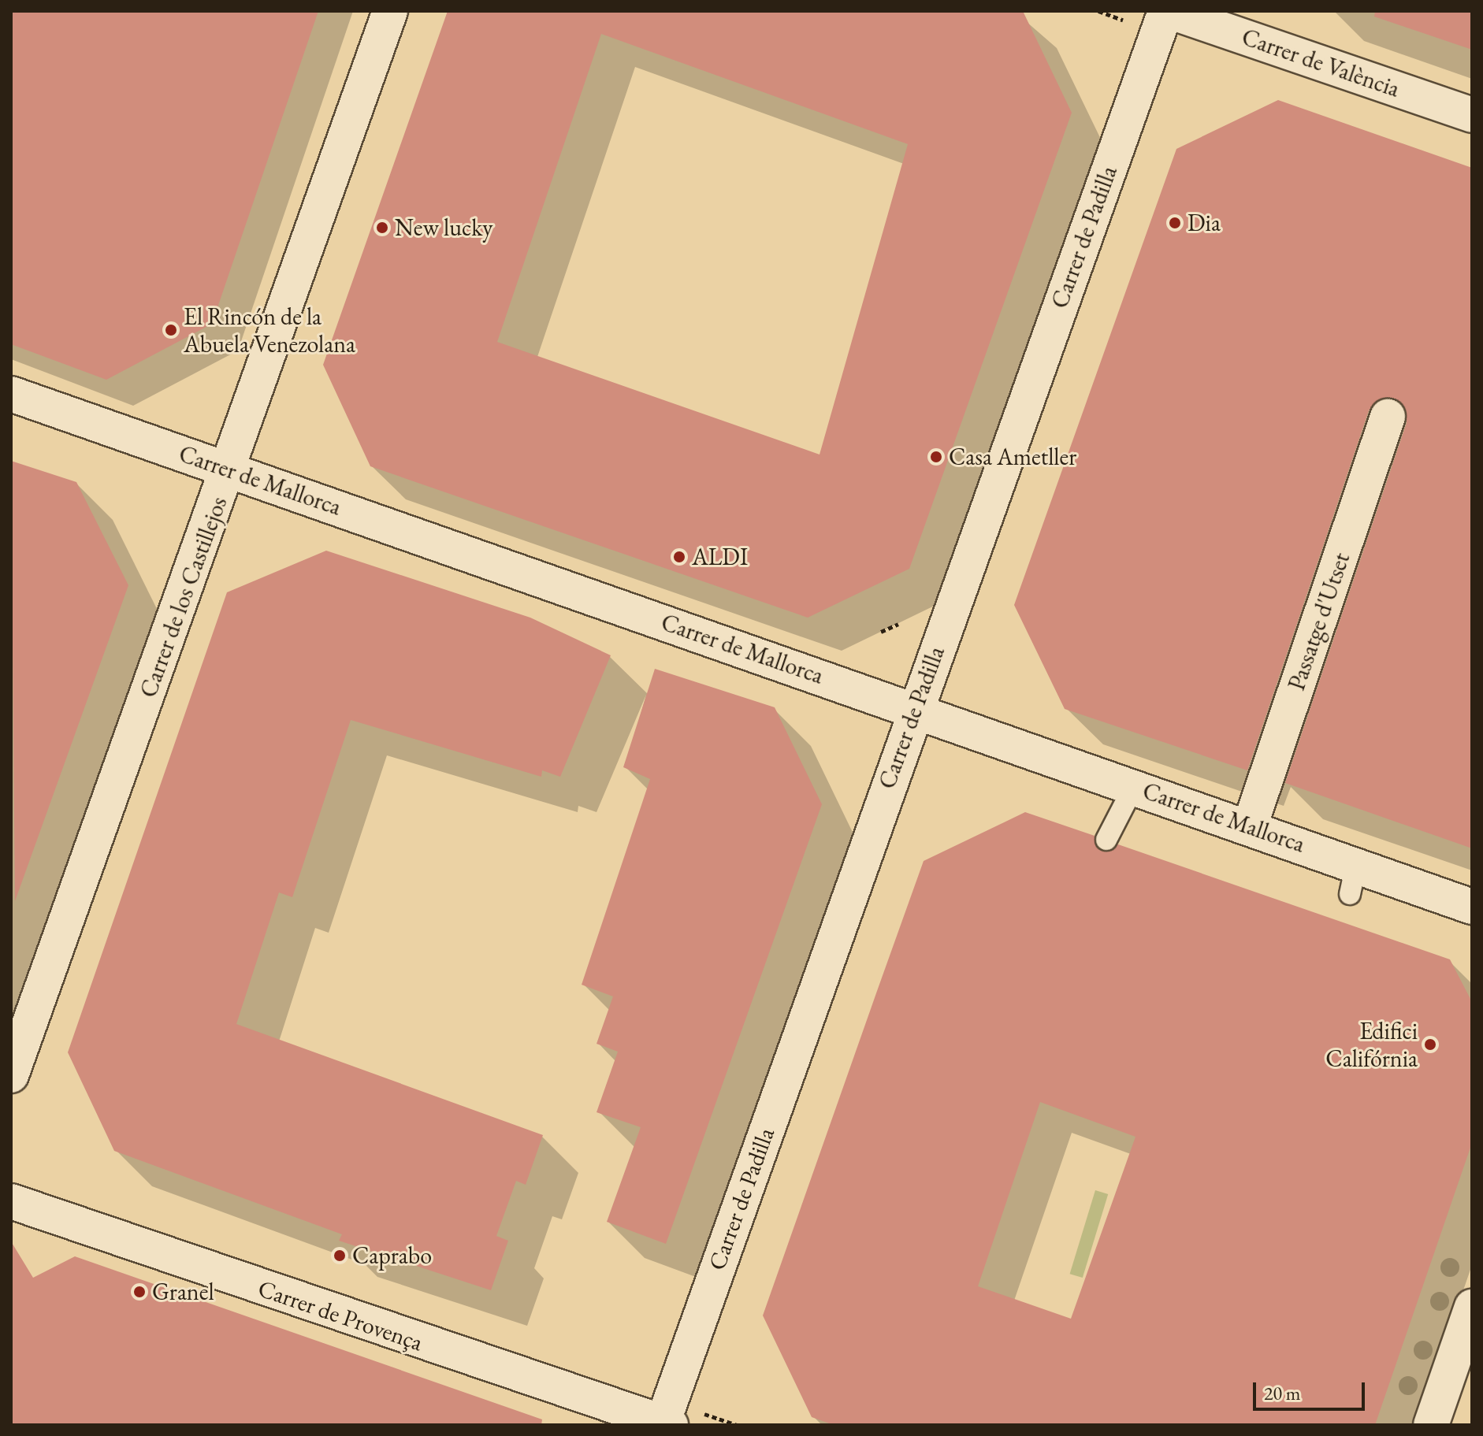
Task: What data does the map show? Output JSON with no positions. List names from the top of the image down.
{
  "streets": {
    "main road": [
      "Carrer de València",
      "Carrer de Padilla",
      "Carrer de Mallorca",
      "Carrer de los Castillejos",
      "Passatge d'Utset",
      "Carrer de Provença"
    ]
  },
  "crossings": [
    ["Carrer de València", "Carrer de Padilla"],
    ["Carrer de Padilla", "Carrer de Mallorca"],
    ["Carrer de Padilla", "Carrer de Provença"],
    ["Carrer de Mallorca", "Carrer de los Castillejos"],
    ["Carrer de Mallorca", "Passatge d'Utset"]
  ],
  "places": [
    "Dia",
    "New lucky",
    "El Rincón de la Abuela Venezolana",
    "Casa Ametller",
    "ALDI",
    "Edifici Califórnia",
    "Caprabo",
    "Granel"
  ],
  "scale_bar": "20 m"
}
